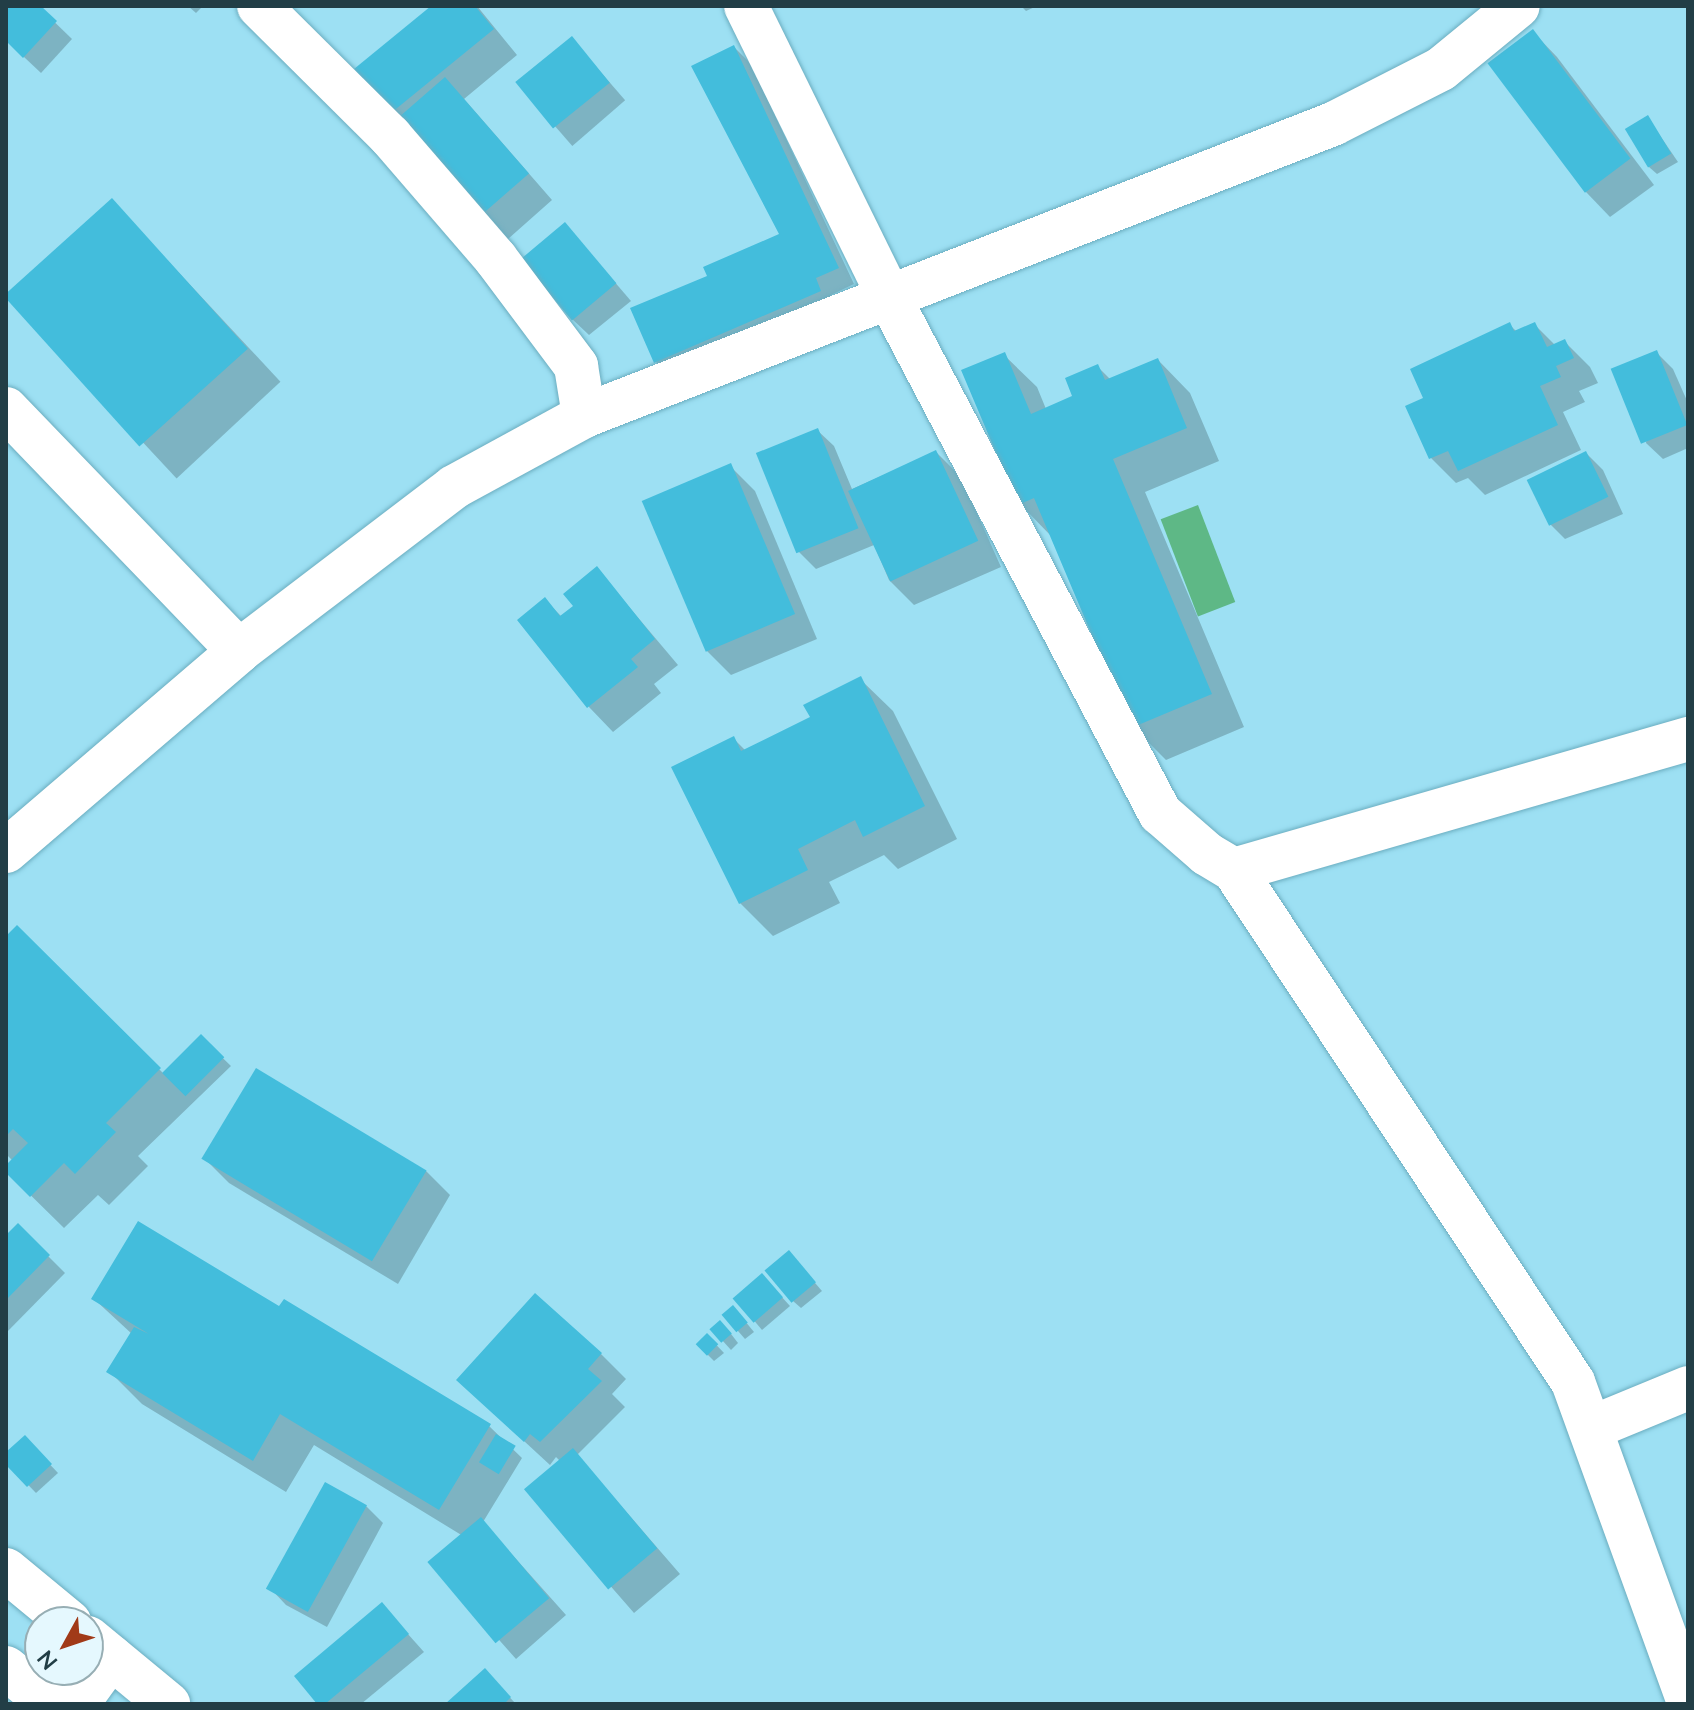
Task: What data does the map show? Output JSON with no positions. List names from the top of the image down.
{
  "north": "bottom left"
}
